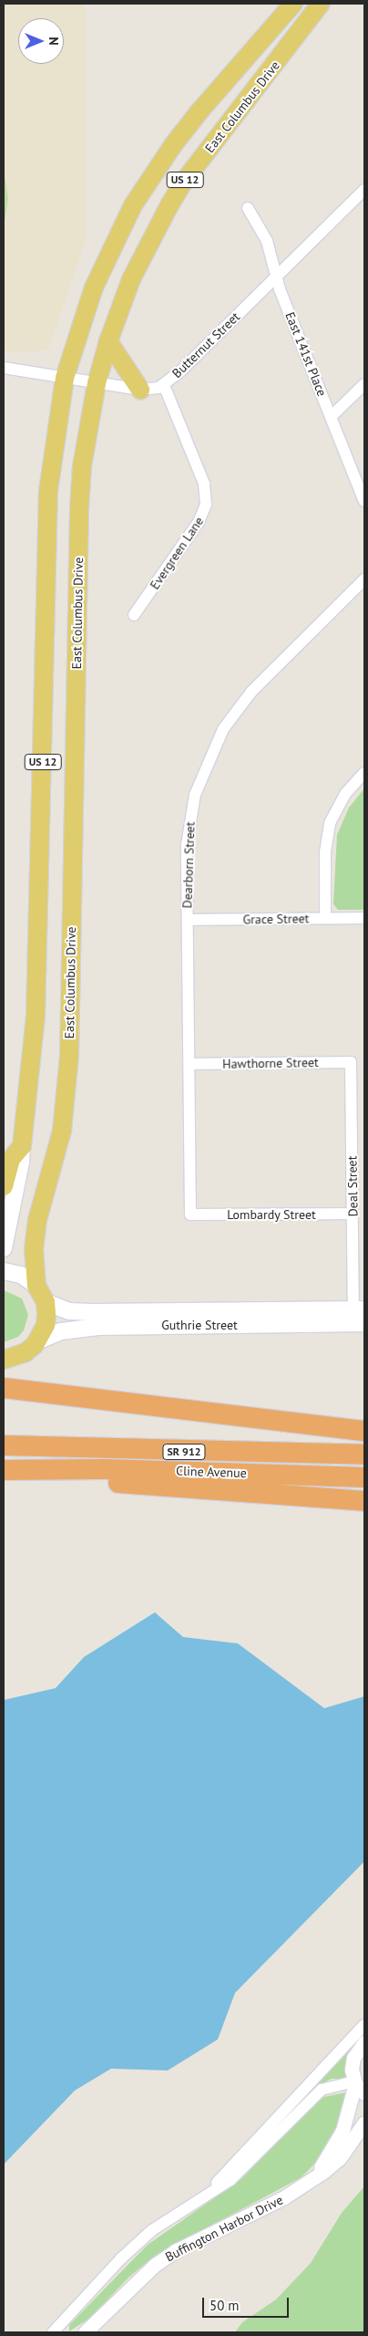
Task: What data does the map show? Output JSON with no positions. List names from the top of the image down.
{
  "streets": {
    "highway": ["SR 912", "Cline Avenue"],
    "main road": ["East Columbus Drive", "US 12", "Guthrie Street"],
    "street": [
      "Butternut Street",
      "East 141st Place",
      "Evergreen Lane",
      "Dearborn Street",
      "Grace Street",
      "Hawthorne Street",
      "Deal Street",
      "Lombardy Street",
      "Buffington Harbor Drive"
    ]
  },
  "crossings": [
    ["East Columbus Drive", "US 12"],
    ["East Columbus Drive", "Butternut Street"],
    ["US 12", "Guthrie Street"],
    ["Butternut Street", "East 141st Place"],
    ["Butternut Street", "Evergreen Lane"],
    ["Dearborn Street", "Grace Street"],
    ["Dearborn Street", "Hawthorne Street"],
    ["Dearborn Street", "Lombardy Street"],
    ["Hawthorne Street", "Deal Street"],
    ["Deal Street", "Lombardy Street"],
    ["Deal Street", "Guthrie Street"]
  ],
  "scale_bar": "50 m",
  "north": "right"
}
